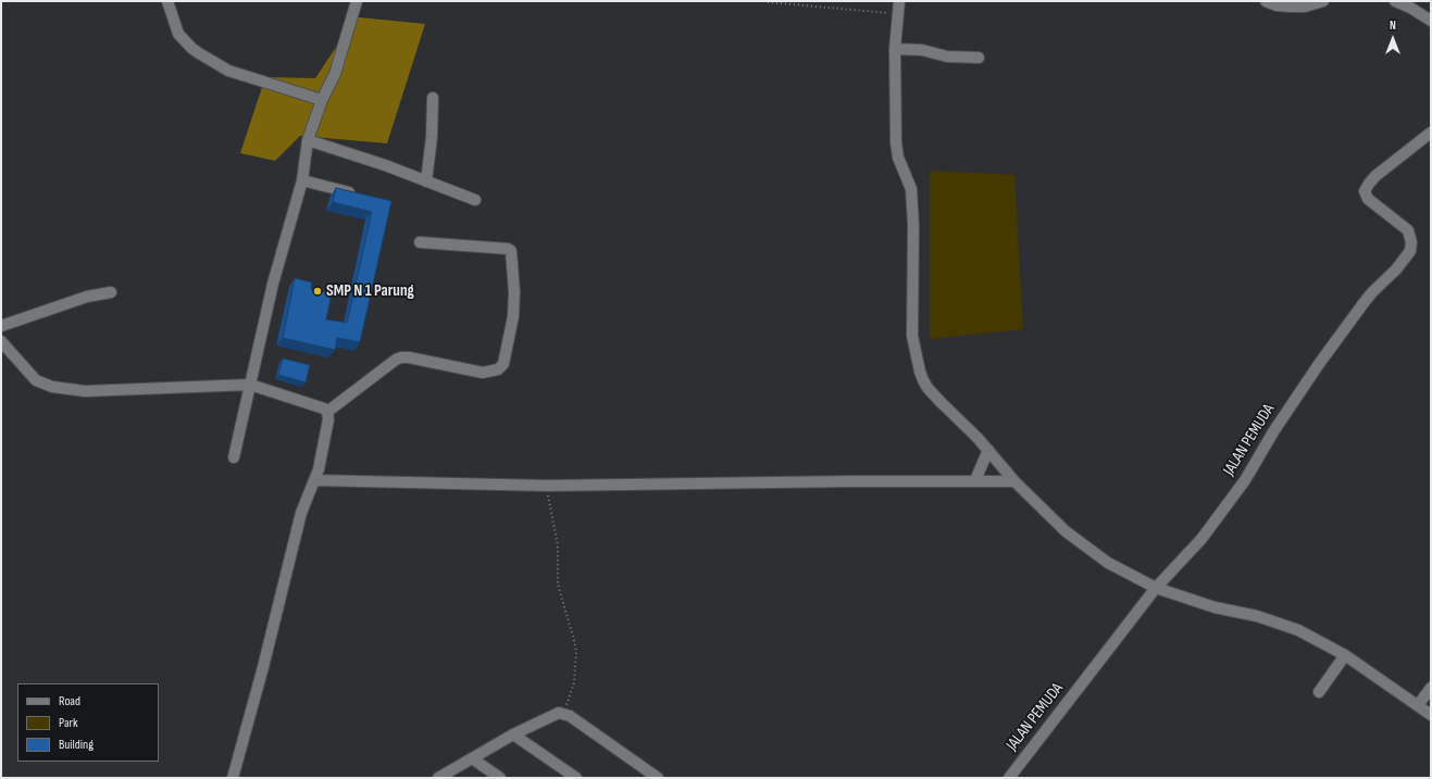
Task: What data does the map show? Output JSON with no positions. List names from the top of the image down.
{
  "streets": {
    "street": ["JALAN PEMUDA"]
  },
  "places": ["SMP N 1 Parung"],
  "legend": ["Road", "Park", "Building"],
  "north": "top"
}
